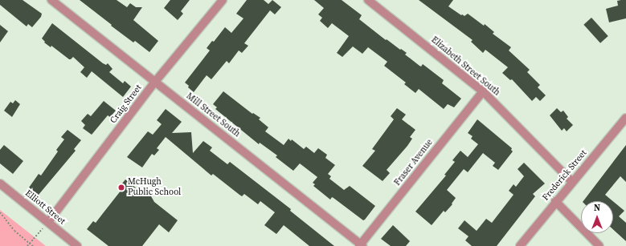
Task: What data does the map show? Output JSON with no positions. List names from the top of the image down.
{
  "streets": {
    "street": [
      "Elizabeth Street South",
      "Craig Street",
      "Mill Street South",
      "Fraser Avenue",
      "Frederick Street",
      "Elliott Street"
    ]
  },
  "crossings": [
    ["Elizabeth Street South", "Fraser Avenue"],
    ["Elizabeth Street South", "Frederick Street"],
    ["Craig Street", "Mill Street South"],
    ["Craig Street", "Elliott Street"],
    ["Mill Street South", "Fraser Avenue"]
  ],
  "places": ["McHugh Public School"],
  "north": "top"
}
